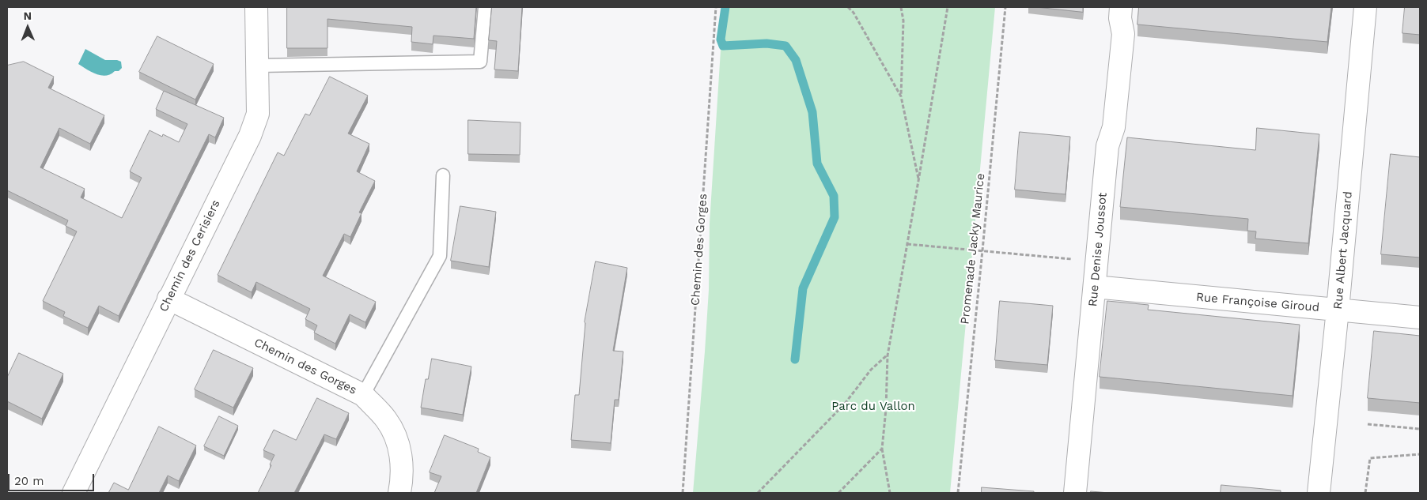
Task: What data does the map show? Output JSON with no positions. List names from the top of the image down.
{
  "streets": {
    "street": [
      "Chemin des Gorges",
      "Rue Denise Joussot",
      "Rue Albert Jacquard",
      "Chemin des Cerisiers",
      "Rue Françoise Giroud"
    ],
    "path": ["Promenade Jacky Maurice"]
  },
  "crossings": [
    ["Chemin des Gorges", "Chemin des Cerisiers"],
    ["Rue Denise Joussot", "Rue Françoise Giroud"],
    ["Rue Albert Jacquard", "Rue Françoise Giroud"]
  ],
  "parks": ["Parc du Vallon"],
  "scale_bar": "20 m",
  "north": "top"
}
